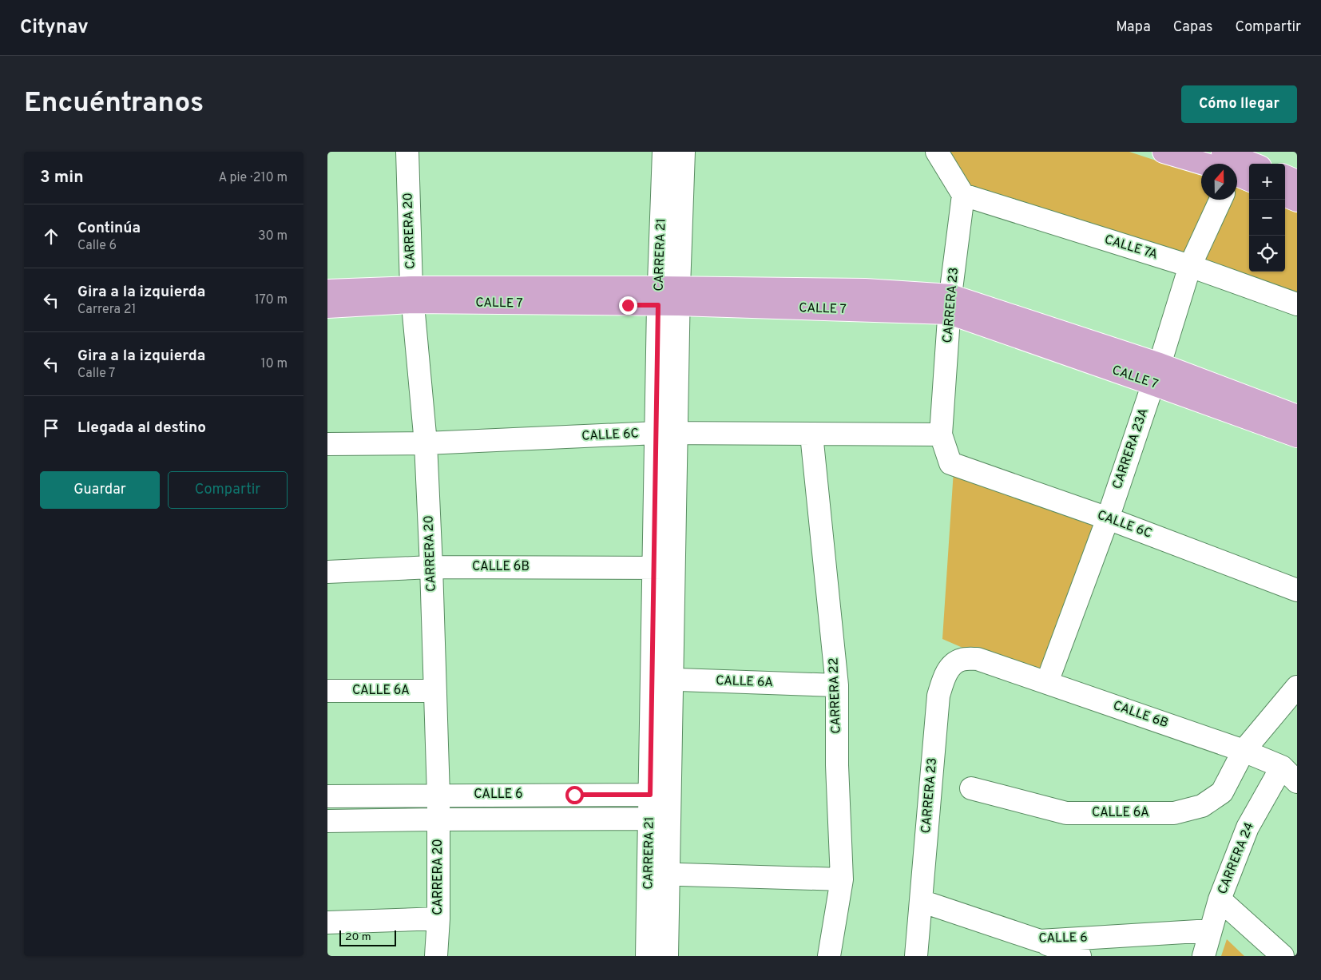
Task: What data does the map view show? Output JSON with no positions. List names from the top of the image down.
{
  "streets": {
    "main road": ["CALLE 7"],
    "street": [
      "CARRERA 20",
      "CALLE 7A",
      "CARRERA 21",
      "CARRERA 23",
      "CALLE 6C",
      "CARRERA 23A",
      "CALLE 6B",
      "CALLE 6A",
      "CARRERA 22",
      "CALLE 6",
      "CARRERA 24"
    ]
  },
  "crossings": [
    ["CARRERA 20", "CALLE 7"],
    ["CARRERA 20", "CALLE 6C"],
    ["CARRERA 20", "CALLE 6B"],
    ["CARRERA 20", "CALLE 6A"],
    ["CARRERA 20", "CALLE 6"],
    ["CALLE 7A", "CARRERA 23"],
    ["CALLE 7A", "CARRERA 23A"],
    ["CARRERA 21", "CALLE 7"],
    ["CARRERA 21", "CALLE 6C"],
    ["CARRERA 21", "CALLE 6B"],
    ["CARRERA 21", "CALLE 6A"],
    ["CARRERA 21", "CALLE 6"],
    ["CALLE 7", "CARRERA 23"],
    ["CALLE 7", "CARRERA 23A"],
    ["CARRERA 23", "CALLE 6C"],
    ["CARRERA 23", "CALLE 6B"],
    ["CARRERA 23", "CALLE 6"],
    ["CALLE 6C", "CARRERA 23A"],
    ["CALLE 6C", "CARRERA 22"],
    ["CARRERA 23A", "CALLE 6B"],
    ["CALLE 6B", "CALLE 6A"],
    ["CALLE 6B", "CARRERA 24"],
    ["CALLE 6A", "CARRERA 22"],
    ["CALLE 6", "CARRERA 24"]
  ],
  "scale_bar": "20 m",
  "north": "top",
  "page": {
    "header": "Citynav",
    "nav": ["Mapa", "Capas", "Compartir"],
    "buttons": [
      "Cómo llegar",
      ["Guardar", "Compartir"]
    ],
    "title": "Encuéntranos",
    "heading": ["3 min", "A pie · 210 m"],
    "map_buttons": ["+", "−"],
    "list": [
      ["Continúa", "Calle 6", "30 m"],
      ["Gira a la izquierda", "Carrera 21", "170 m"],
      ["Gira a la izquierda", "Calle 7", "10 m"],
      "Llegada al destino"
    ],
    "scale": "20 m"
  }
}
